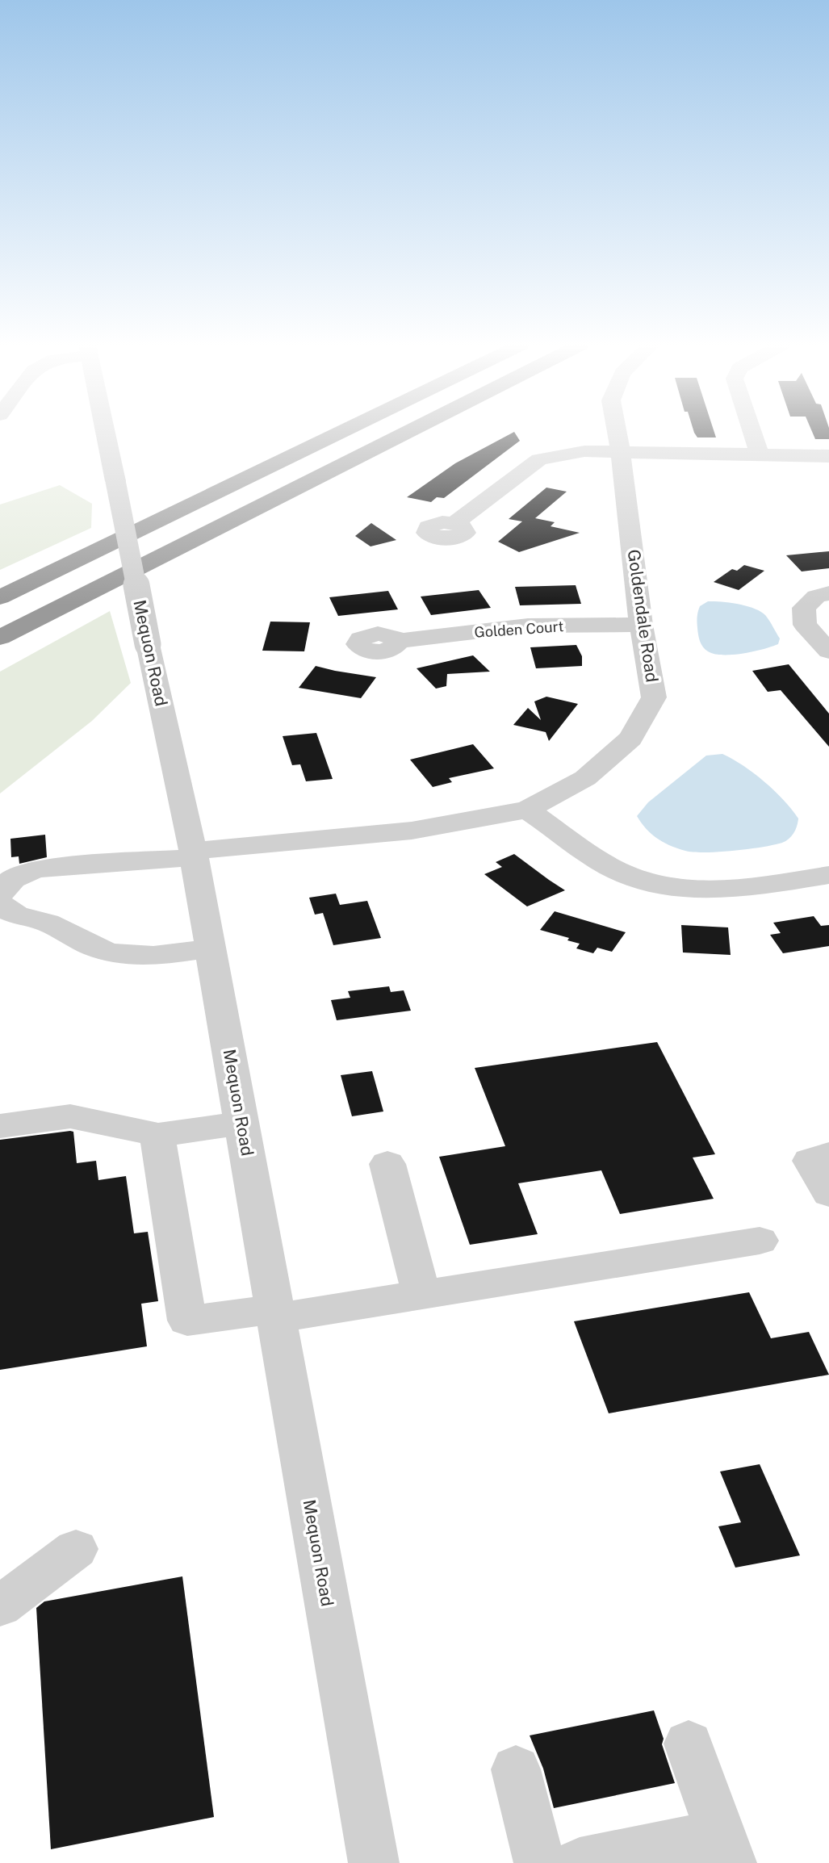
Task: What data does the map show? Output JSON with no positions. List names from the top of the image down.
{
  "streets": {
    "street": ["Goldendale Road", "Golden Court", "Mequon Road"]
  },
  "crossings": [
    ["Goldendale Road", "Golden Court"],
    ["Goldendale Road", "Mequon Road"]
  ]
}
